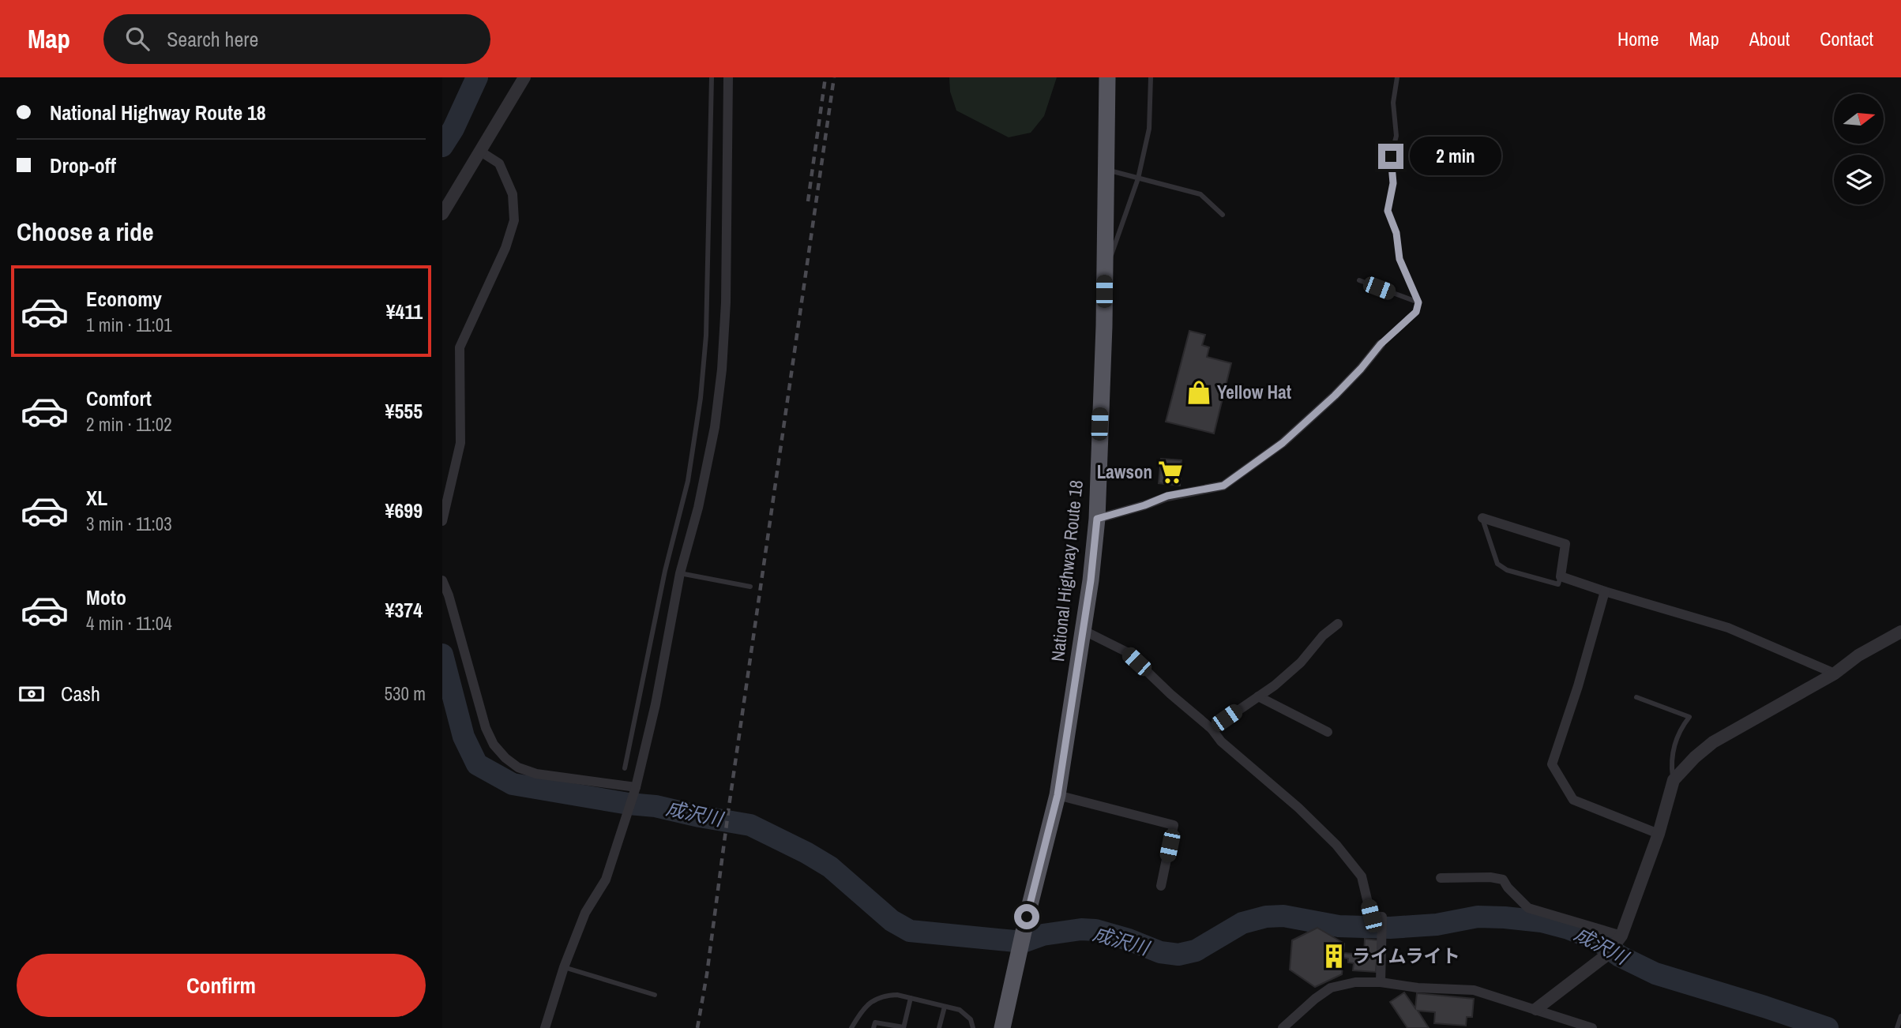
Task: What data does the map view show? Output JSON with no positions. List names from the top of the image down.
{
  "streets": {
    "highway": ["National Highway Route 18"]
  },
  "water": ["成沢川"],
  "places": {
    "shop": ["Yellow Hat"],
    "supermarket": ["Lawson"],
    "building": ["ライムライト"]
  },
  "north": "right",
  "page": {
    "header": "Map",
    "search": "Search here",
    "nav": [
      "Home",
      "Map",
      "About",
      "Contact"
    ],
    "banner": ["National Highway Route 18", "Drop-off"],
    "bubble": "2 min",
    "heading": "Choose a ride",
    "list": [
      {
        "name": "Economy",
        "note": "1 min · 11:01",
        "value": "¥411"
      },
      {
        "name": "Comfort",
        "note": "2 min · 11:02",
        "value": "¥555"
      },
      {
        "name": "XL",
        "note": "3 min · 11:03",
        "value": "¥699"
      },
      {
        "name": "Moto",
        "note": "4 min · 11:04",
        "value": "¥374"
      }
    ],
    "pay": ["Cash", "530 m"],
    "buttons": "Confirm"
  }
}
